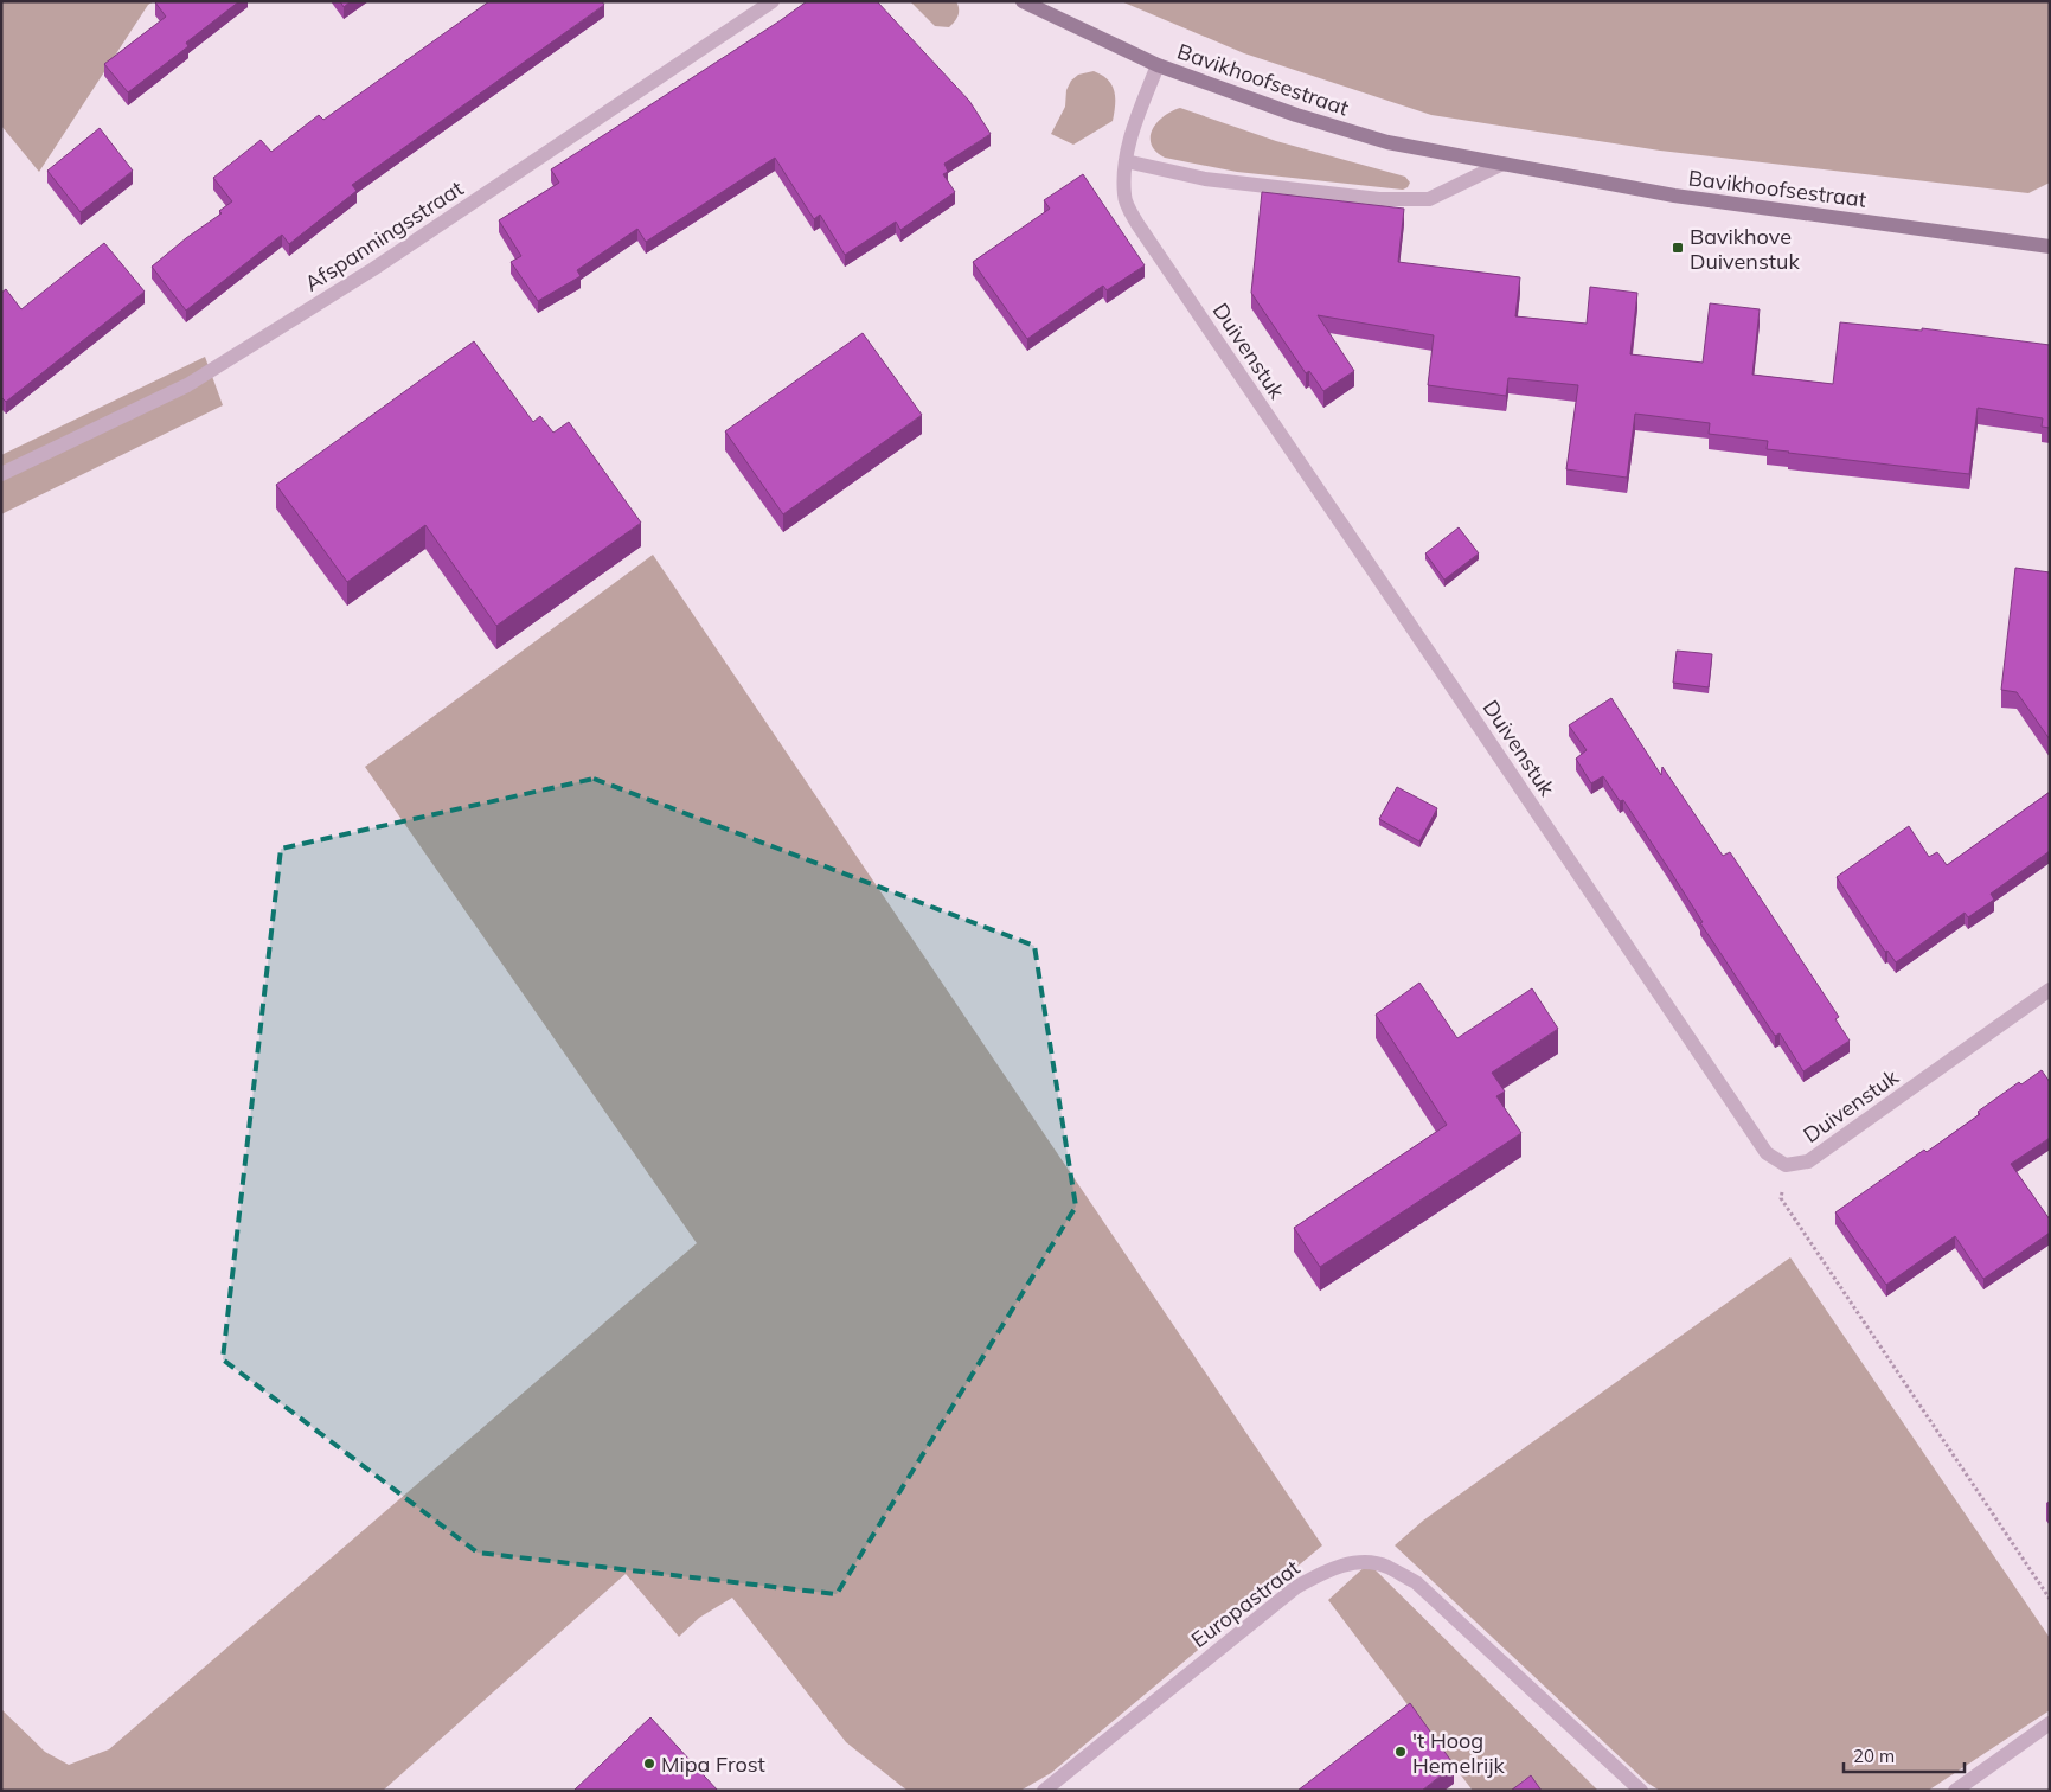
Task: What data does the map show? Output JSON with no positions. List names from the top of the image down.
{
  "streets": {
    "street": [
      "Bavikhoofsestraat",
      "Afspanningsstraat",
      "Duivenstuk",
      "Europastraat"
    ]
  },
  "crossings": [
    ["Bavikhoofsestraat", "Duivenstuk"]
  ],
  "places": {
    "transit": ["Bavikhove Duivenstuk"],
    "other": ["'t Hoog Hemelrijk", "Mipa Frost"]
  },
  "scale_bar": "20 m"
}
